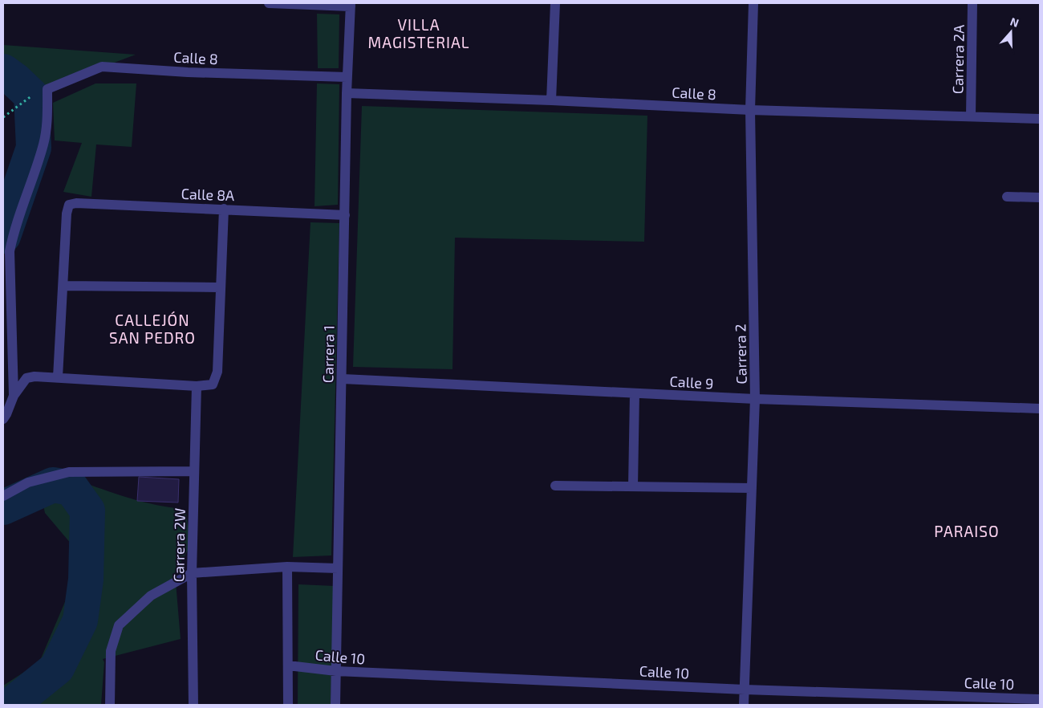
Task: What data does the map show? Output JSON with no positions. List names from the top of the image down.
{
  "streets": {
    "street": [
      "Calle 8",
      "Carrera 2A",
      "Calle 8A",
      "Carrera 1",
      "Carrera 2",
      "Calle 9",
      "Carrera 2W",
      "Calle 10"
    ]
  },
  "crossings": [
    ["Calle 8", "Carrera 2A"],
    ["Calle 8", "Carrera 1"],
    ["Calle 8", "Carrera 2"],
    ["Calle 8A", "Carrera 1"],
    ["Carrera 1", "Calle 9"],
    ["Carrera 1", "Calle 10"],
    ["Carrera 2", "Calle 9"],
    ["Carrera 2", "Calle 10"]
  ],
  "districts": ["VILLA MAGISTERIAL", "CALLEJÓN SAN PEDRO", "PARAISO"],
  "north": "top"
}
